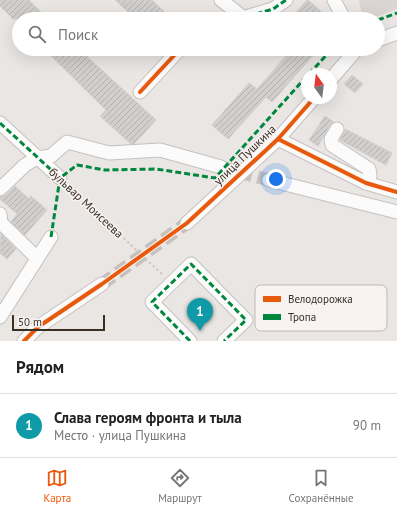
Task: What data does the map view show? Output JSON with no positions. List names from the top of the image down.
{
  "streets": {
    "street": ["улица Пушкина", "бульвар Моисеева"]
  },
  "legend": ["Велодорожка", "Тропа"],
  "scale_bar": "50 m",
  "north": "top",
  "page": {
    "search": "Поиск",
    "pins": "1",
    "scale": "50 m",
    "heading": "Рядом",
    "list": [
      {
        "mark": "1",
        "name": "Слава героям фронта и тыла",
        "note": "Место · улица Пушкина",
        "value": "90 m"
      }
    ],
    "nav": ["Карта", "Маршрут", "Сохранённые"]
  }
}
